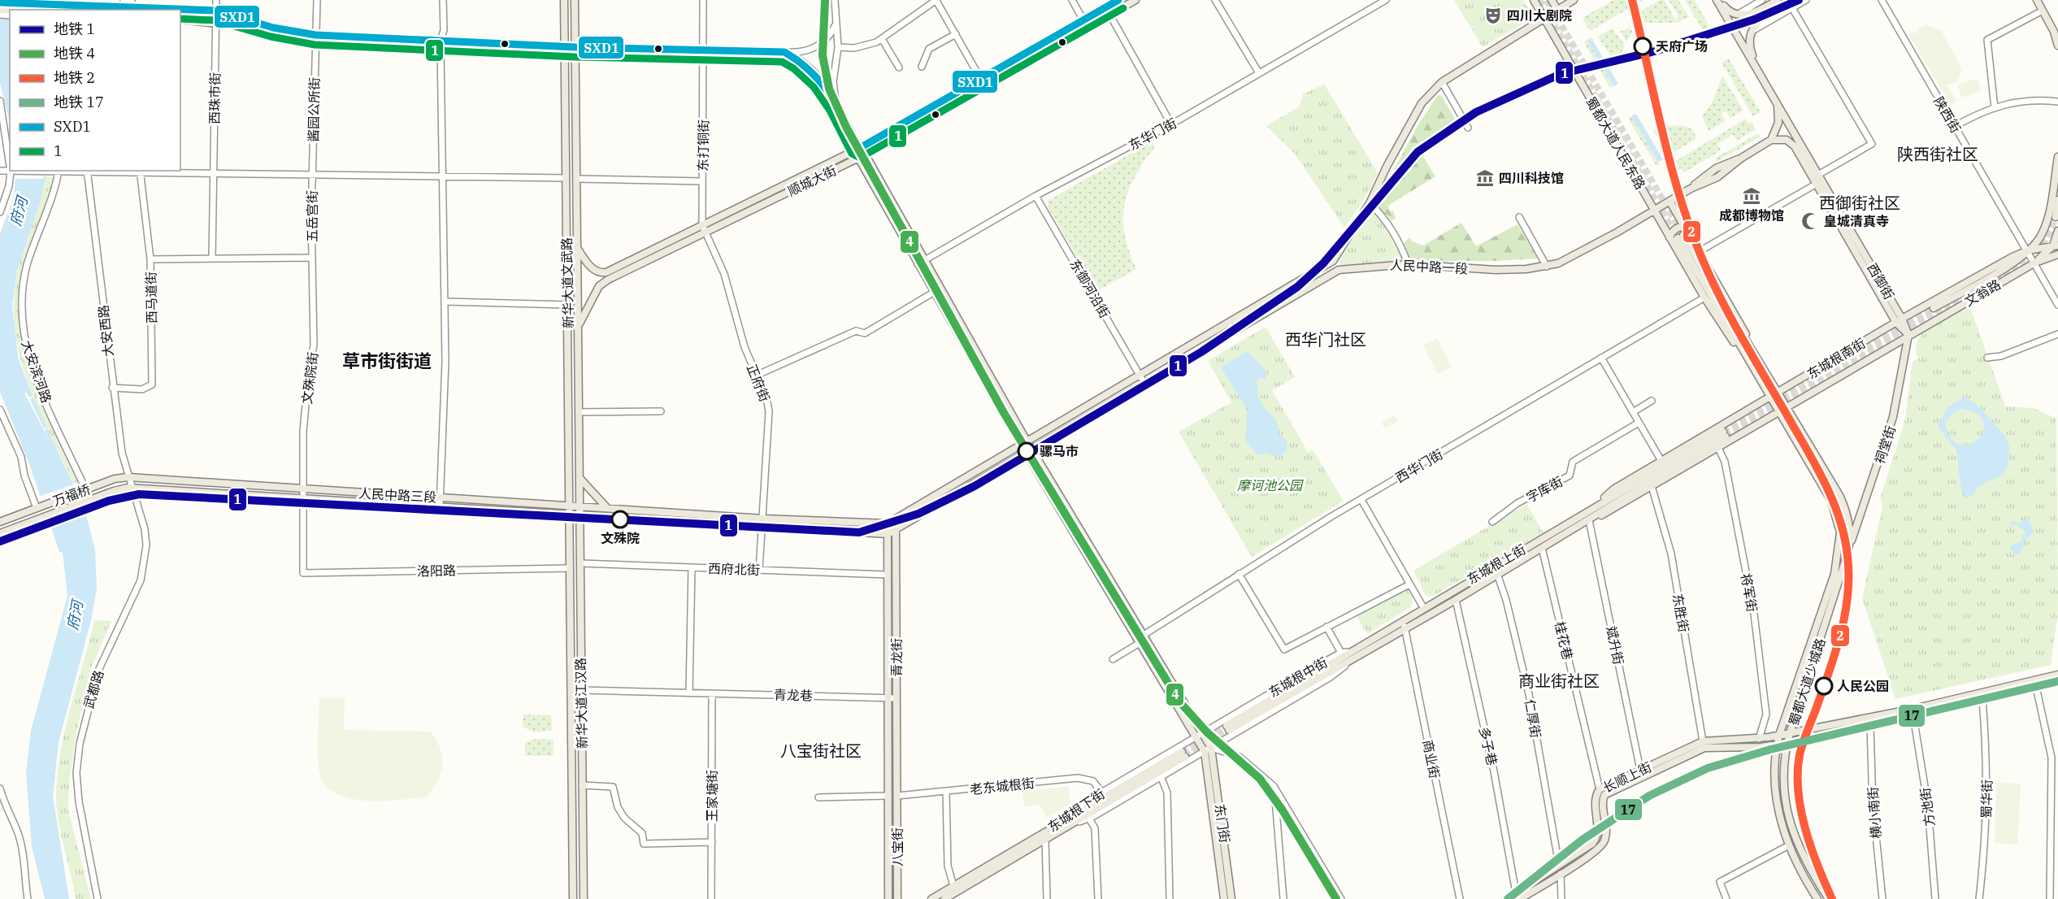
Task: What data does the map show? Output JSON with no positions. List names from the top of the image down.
{
  "streets": {
    "main road": [
      "蜀都大道人民东路",
      "顺城大街",
      "人民中路一段",
      "西御街",
      "新华大道文武路",
      "文翁路",
      "东城根南街",
      "祠堂街",
      "万福桥",
      "人民中路三段",
      "东城根上街",
      "青龙街",
      "东城根中街",
      "蜀都大道少城路",
      "新华大道江汉路",
      "长顺上街",
      "东城根下街",
      "东门街",
      "八宝街"
    ],
    "street": [
      "西珠市街",
      "酱园公所街",
      "陕西街",
      "东华门街",
      "东打铜街",
      "五岳宫街",
      "东御河沿街",
      "西马道街",
      "大安西路",
      "大安滨河路",
      "文殊院街",
      "正府街",
      "西华门街",
      "字库街",
      "西府北街",
      "洛阳路",
      "将军街",
      "东胜街",
      "桂花巷",
      "斌升街",
      "武都路",
      "青龙巷",
      "仁厚街",
      "多子巷",
      "商业街",
      "老东城根街",
      "王家塘街",
      "蜀华街",
      "方池街",
      "横小南街"
    ]
  },
  "crossings": [
    ["酱园公所街", "五岳宫街"],
    ["陕西街", "文翁路"],
    ["东华门街", "东御河沿街"],
    ["蜀都大道人民东路", "人民中路一段"],
    ["东打铜街", "顺城大街"],
    ["东打铜街", "正府街"],
    ["顺城大街", "新华大道文武路"],
    ["顺城大街", "正府街"],
    ["五岳宫街", "文殊院街"],
    ["人民中路一段", "西御街"],
    ["人民中路一段", "东御河沿街"],
    ["人民中路一段", "人民中路三段"],
    ["人民中路一段", "青龙街"],
    ["西御街", "文翁路"],
    ["西御街", "东城根南街"],
    ["西御街", "祠堂街"],
    ["新华大道文武路", "人民中路三段"],
    ["新华大道文武路", "新华大道江汉路"],
    ["文翁路", "东城根南街"],
    ["文翁路", "祠堂街"],
    ["西马道街", "大安西路"],
    ["大安西路", "人民中路三段"],
    ["大安西路", "武都路"],
    ["东城根南街", "祠堂街"],
    ["东城根南街", "东城根上街"],
    ["东城根南街", "蜀都大道少城路"],
    ["文殊院街", "人民中路三段"],
    ["文殊院街", "洛阳路"],
    ["正府街", "人民中路三段"],
    ["正府街", "西府北街"],
    ["祠堂街", "蜀都大道少城路"],
    ["万福桥", "人民中路三段"],
    ["人民中路三段", "青龙街"],
    ["人民中路三段", "武都路"],
    ["人民中路三段", "新华大道江汉路"],
    ["东城根上街", "将军街"],
    ["东城根上街", "东胜街"],
    ["东城根上街", "桂花巷"],
    ["东城根上街", "斌升街"],
    ["东城根上街", "东城根中街"],
    ["东城根上街", "蜀都大道少城路"],
    ["东城根上街", "仁厚街"],
    ["东城根上街", "多子巷"],
    ["东城根上街", "商业街"],
    ["西府北街", "青龙街"],
    ["西府北街", "新华大道江汉路"],
    ["洛阳路", "新华大道江汉路"],
    ["将军街", "长顺上街"],
    ["东胜街", "长顺上街"],
    ["桂花巷", "长顺上街"],
    ["斌升街", "长顺上街"],
    ["青龙街", "青龙巷"],
    ["青龙街", "老东城根街"],
    ["青龙街", "八宝街"],
    ["东城根中街", "商业街"],
    ["东城根中街", "东城根下街"],
    ["东城根中街", "东门街"],
    ["蜀都大道少城路", "长顺上街"],
    ["青龙巷", "新华大道江汉路"],
    ["青龙巷", "王家塘街"],
    ["仁厚街", "长顺上街"],
    ["多子巷", "长顺上街"],
    ["长顺上街", "蜀华街"],
    ["长顺上街", "方池街"],
    ["长顺上街", "横小南街"],
    ["老东城根街", "东城根下街"],
    ["老东城根街", "八宝街"],
    ["东城根下街", "东门街"]
  ],
  "districts": [
    "陕西街社区",
    "西御街社区",
    "西华门社区",
    "草市街街道",
    "商业街社区",
    "八宝街社区"
  ],
  "water": ["府河"],
  "parks": ["摩诃池公园"],
  "places": {
    "theatre": ["四川大剧院"],
    "other": [
      "天府广场",
      "骡马市",
      "文殊院",
      "人民公园"
    ],
    "museum": ["四川科技馆", "成都博物馆"],
    "mosque": ["皇城清真寺"]
  },
  "lines": [
    "metro line 1",
    "metro line 4",
    "metro line 2",
    "transit line SXD1",
    "transit line 1",
    "metro line 17"
  ],
  "legend": [
    "地铁 1",
    "地铁 4",
    "地铁 2",
    "地铁 17",
    "SXD1",
    "1"
  ]
}
